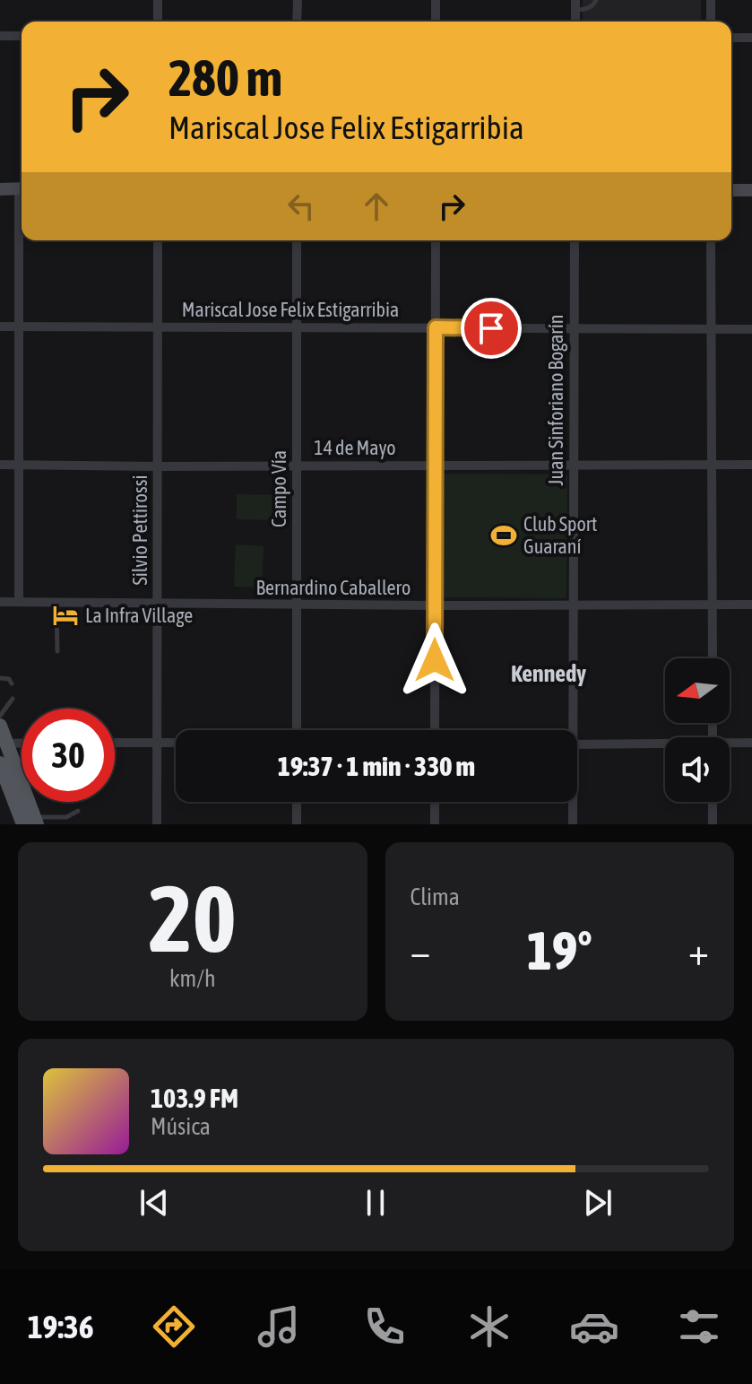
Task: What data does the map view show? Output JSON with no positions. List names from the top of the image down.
{
  "streets": {
    "street": [
      "Mariscal Jose Felix Estigarribia",
      "Juan Sinforiano Bogarín",
      "14 de Mayo",
      "Campo Vía",
      "Silvio Pettirossi",
      "Bernardino Caballero"
    ]
  },
  "crossings": [
    ["Mariscal Jose Felix Estigarribia", "Juan Sinforiano Bogarín"],
    ["Mariscal Jose Felix Estigarribia", "Campo Vía"],
    ["Mariscal Jose Felix Estigarribia", "Silvio Pettirossi"],
    ["Juan Sinforiano Bogarín", "14 de Mayo"],
    ["Juan Sinforiano Bogarín", "Bernardino Caballero"],
    ["14 de Mayo", "Campo Vía"],
    ["14 de Mayo", "Silvio Pettirossi"],
    ["Campo Vía", "Bernardino Caballero"],
    ["Silvio Pettirossi", "Bernardino Caballero"]
  ],
  "districts": ["Kennedy"],
  "places": {
    "sports": ["Club Sport Guaraní"],
    "hotel": ["La Infra Village"]
  },
  "north": "left",
  "page": {
    "turn": ["280 m", "Mariscal Jose Felix Estigarribia"],
    "limit": "30",
    "trip": "19:37 · 1 min · 330 m",
    "tile": [
      ["20", "km/h"],
      "Clima"
    ],
    "heat": ["−", "19°", "+"],
    "song": ["103.9 FM", "Música"],
    "tabs": "19:36"
  }
}
